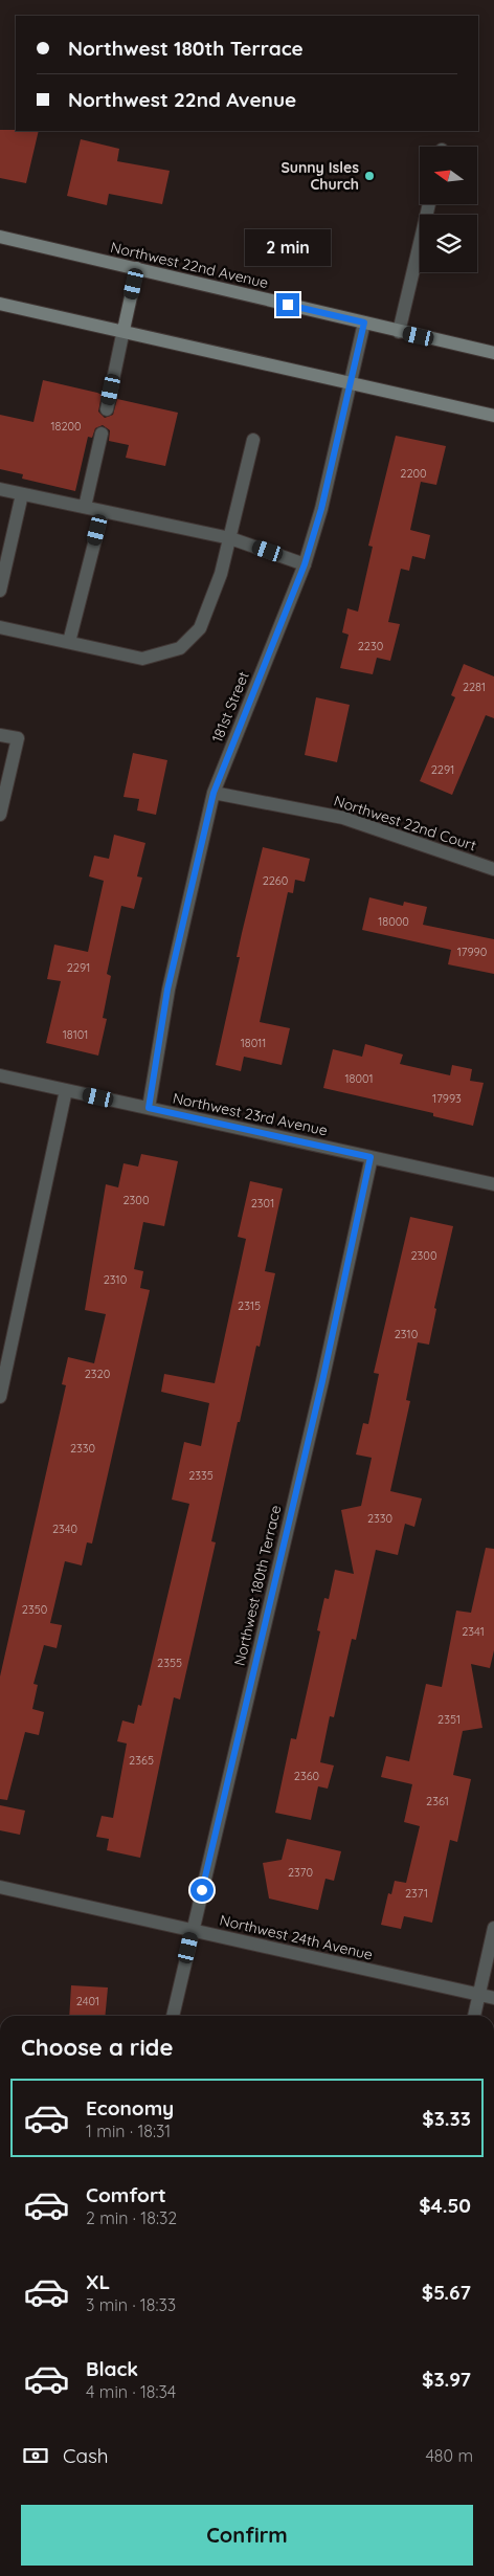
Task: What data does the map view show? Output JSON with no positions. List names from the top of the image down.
{
  "streets": {
    "main road": ["Northwest 22nd Avenue"],
    "street": [
      "181st Street",
      "Northwest 22nd Court",
      "Northwest 23rd Avenue",
      "Northwest 180th Terrace",
      "Northwest 24th Avenue"
    ]
  },
  "crossings": [
    ["Northwest 22nd Avenue", "181st Street"],
    ["181st Street", "Northwest 22nd Court"],
    ["181st Street", "Northwest 23rd Avenue"],
    ["Northwest 23rd Avenue", "Northwest 180th Terrace"],
    ["Northwest 180th Terrace", "Northwest 24th Avenue"]
  ],
  "places": ["Sunny Isles Church"],
  "house_numbers": [
    "18200",
    "2200",
    "2230",
    "2281",
    "2291",
    "2260",
    "18000",
    "17990",
    "2291",
    "18101",
    "18011",
    "18001",
    "17993",
    "2300",
    "2301",
    "2300",
    "2310",
    "2315",
    "2310",
    "2320",
    "2330",
    "2335",
    "2330",
    "2340",
    "2350",
    "2341",
    "2355",
    "2351",
    "2365",
    "2360",
    "2361",
    "2370",
    "2371",
    "2401"
  ],
  "north": "left",
  "page": {
    "banner": ["Northwest 180th Terrace", "Northwest 22nd Avenue"],
    "bubble": "2 min",
    "heading": "Choose a ride",
    "list": [
      {
        "name": "Economy",
        "note": "1 min · 18:31",
        "value": "$3.33"
      },
      {
        "name": "Comfort",
        "note": "2 min · 18:32",
        "value": "$4.50"
      },
      {
        "name": "XL",
        "note": "3 min · 18:33",
        "value": "$5.67"
      },
      {
        "name": "Black",
        "note": "4 min · 18:34",
        "value": "$3.97"
      }
    ],
    "pay": ["Cash", "480 m"],
    "buttons": "Confirm"
  }
}
